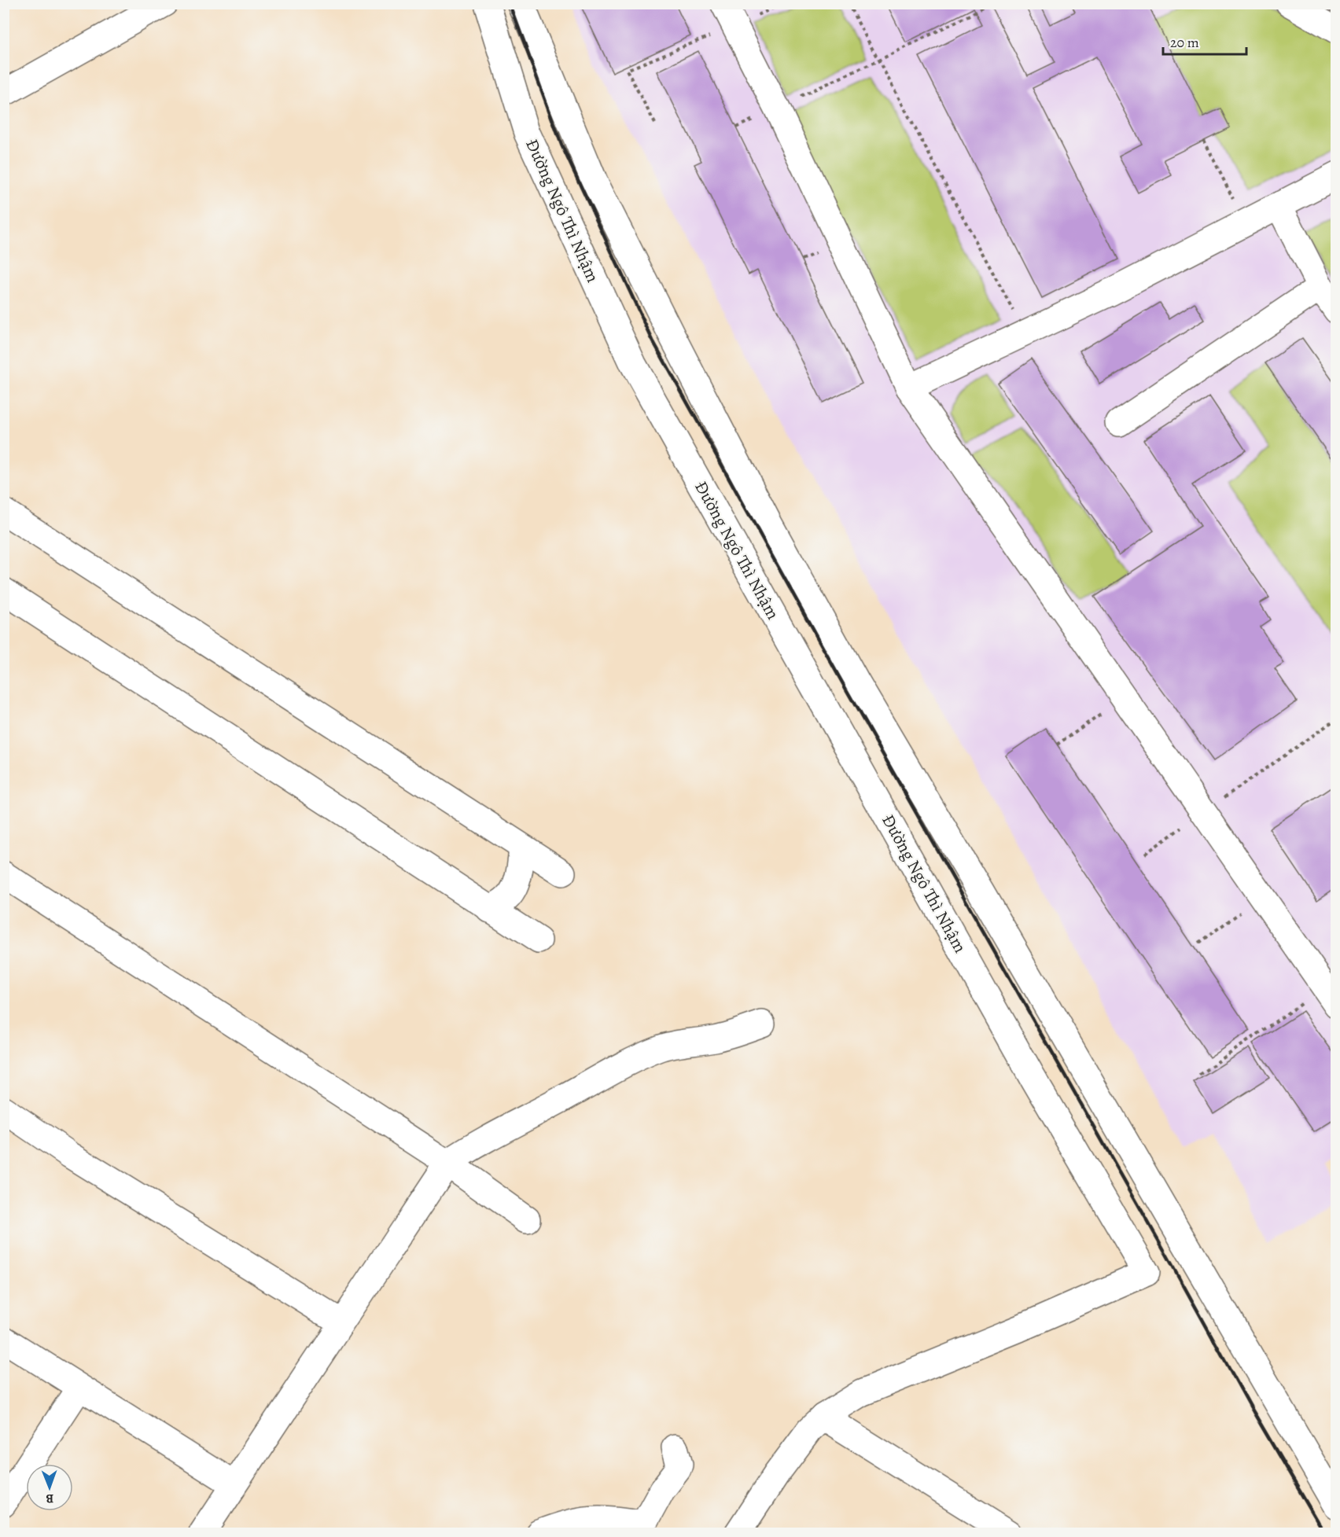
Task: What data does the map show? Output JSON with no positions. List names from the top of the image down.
{
  "streets": {
    "street": ["Đường Ngô Thì Nhậm"]
  },
  "scale_bar": "20 m",
  "north": "bottom"
}
